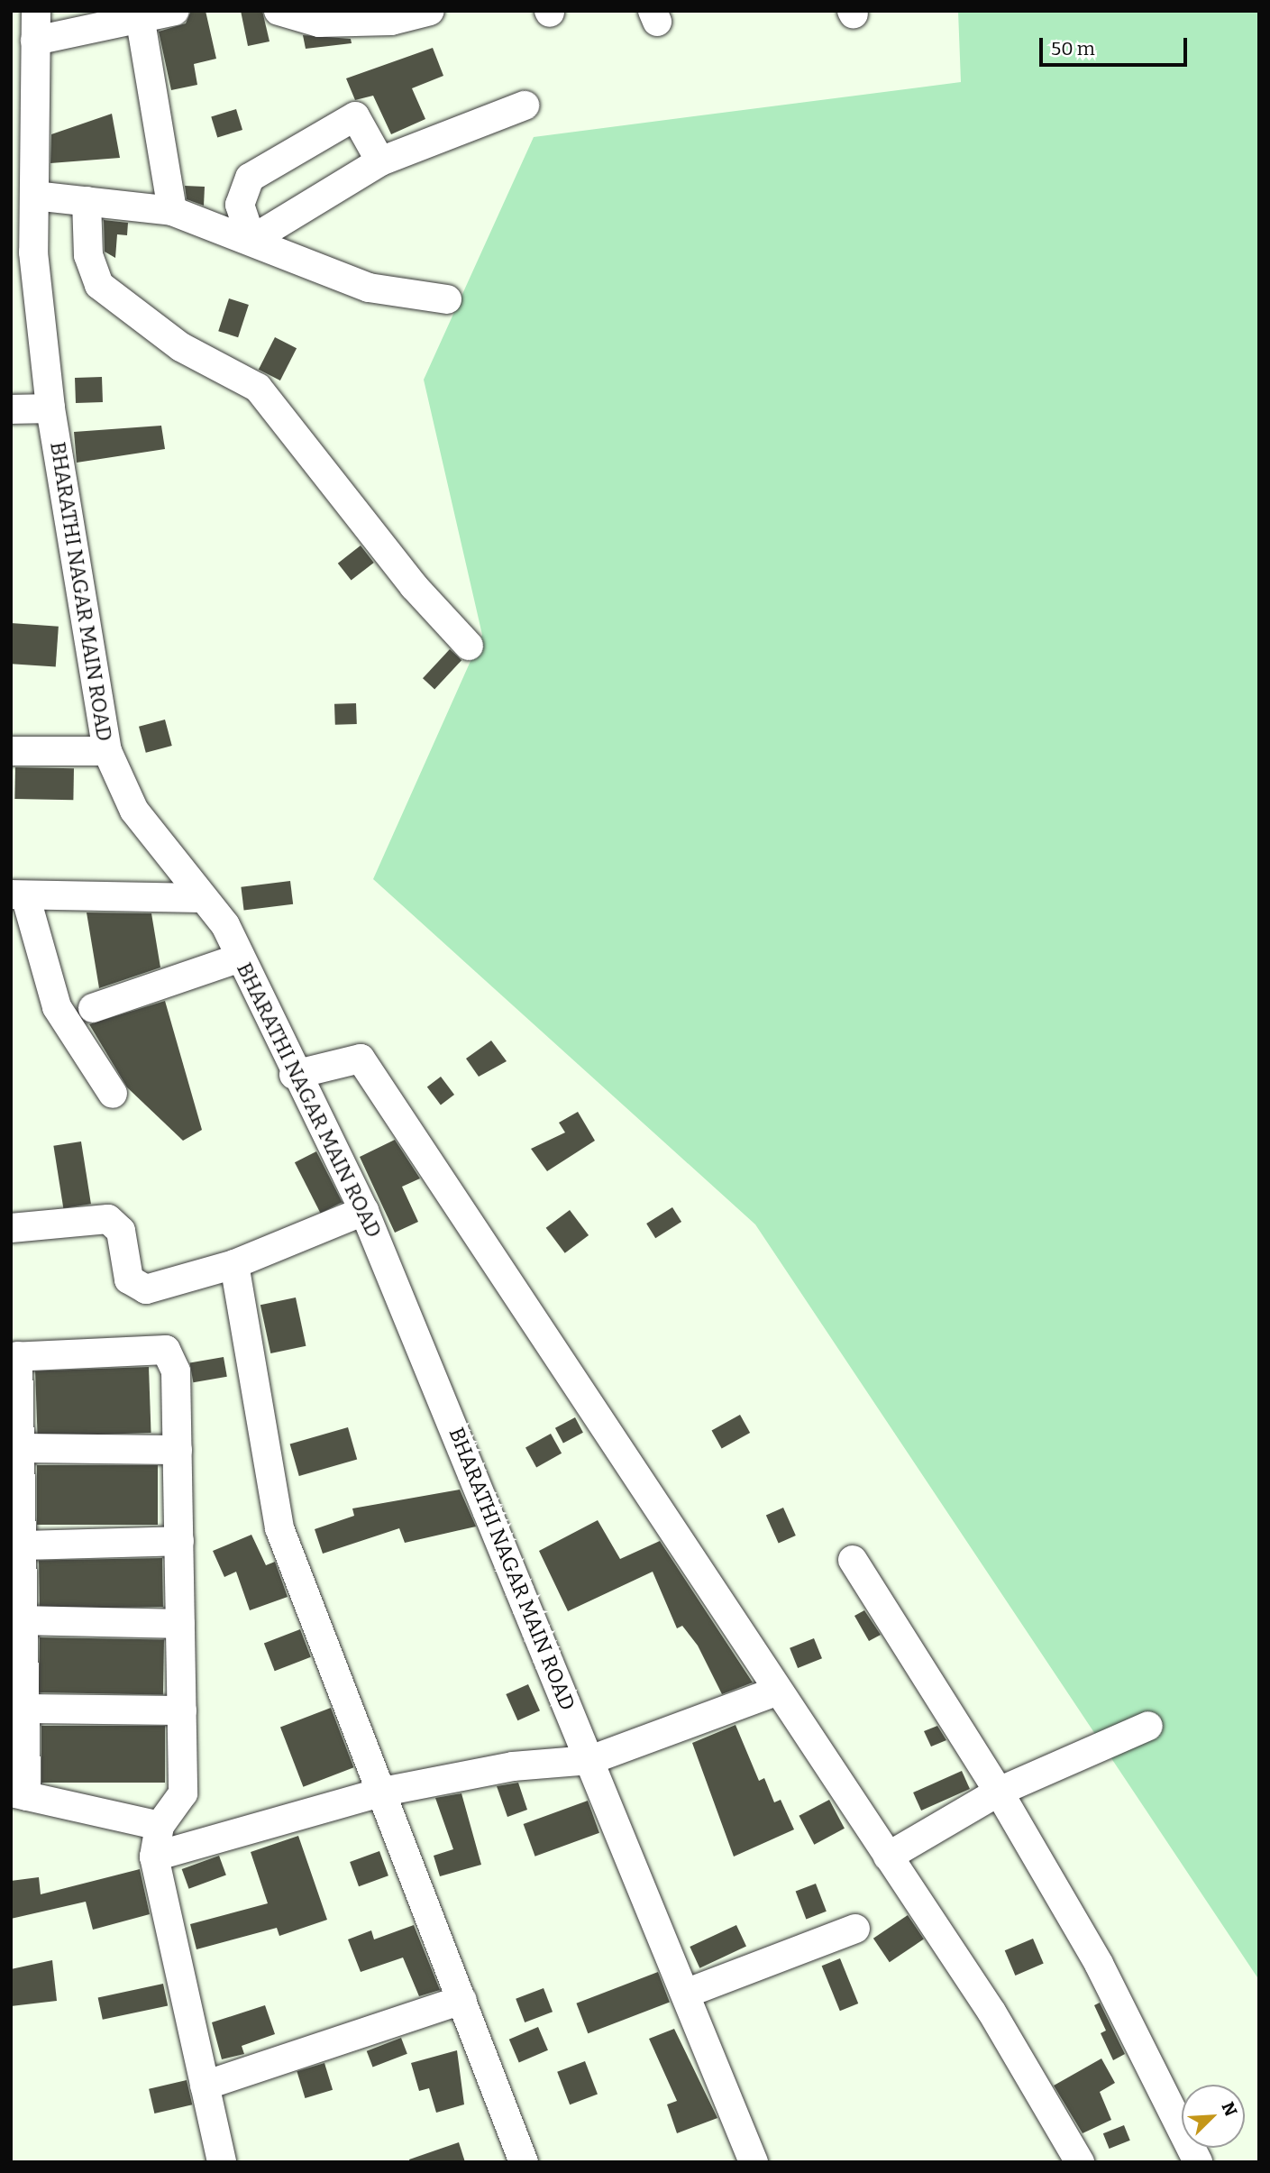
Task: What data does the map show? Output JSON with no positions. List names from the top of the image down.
{
  "streets": {
    "street": ["BHARATHI NAGAR MAIN ROAD"]
  },
  "scale_bar": "50 m",
  "north": "top right"
}
